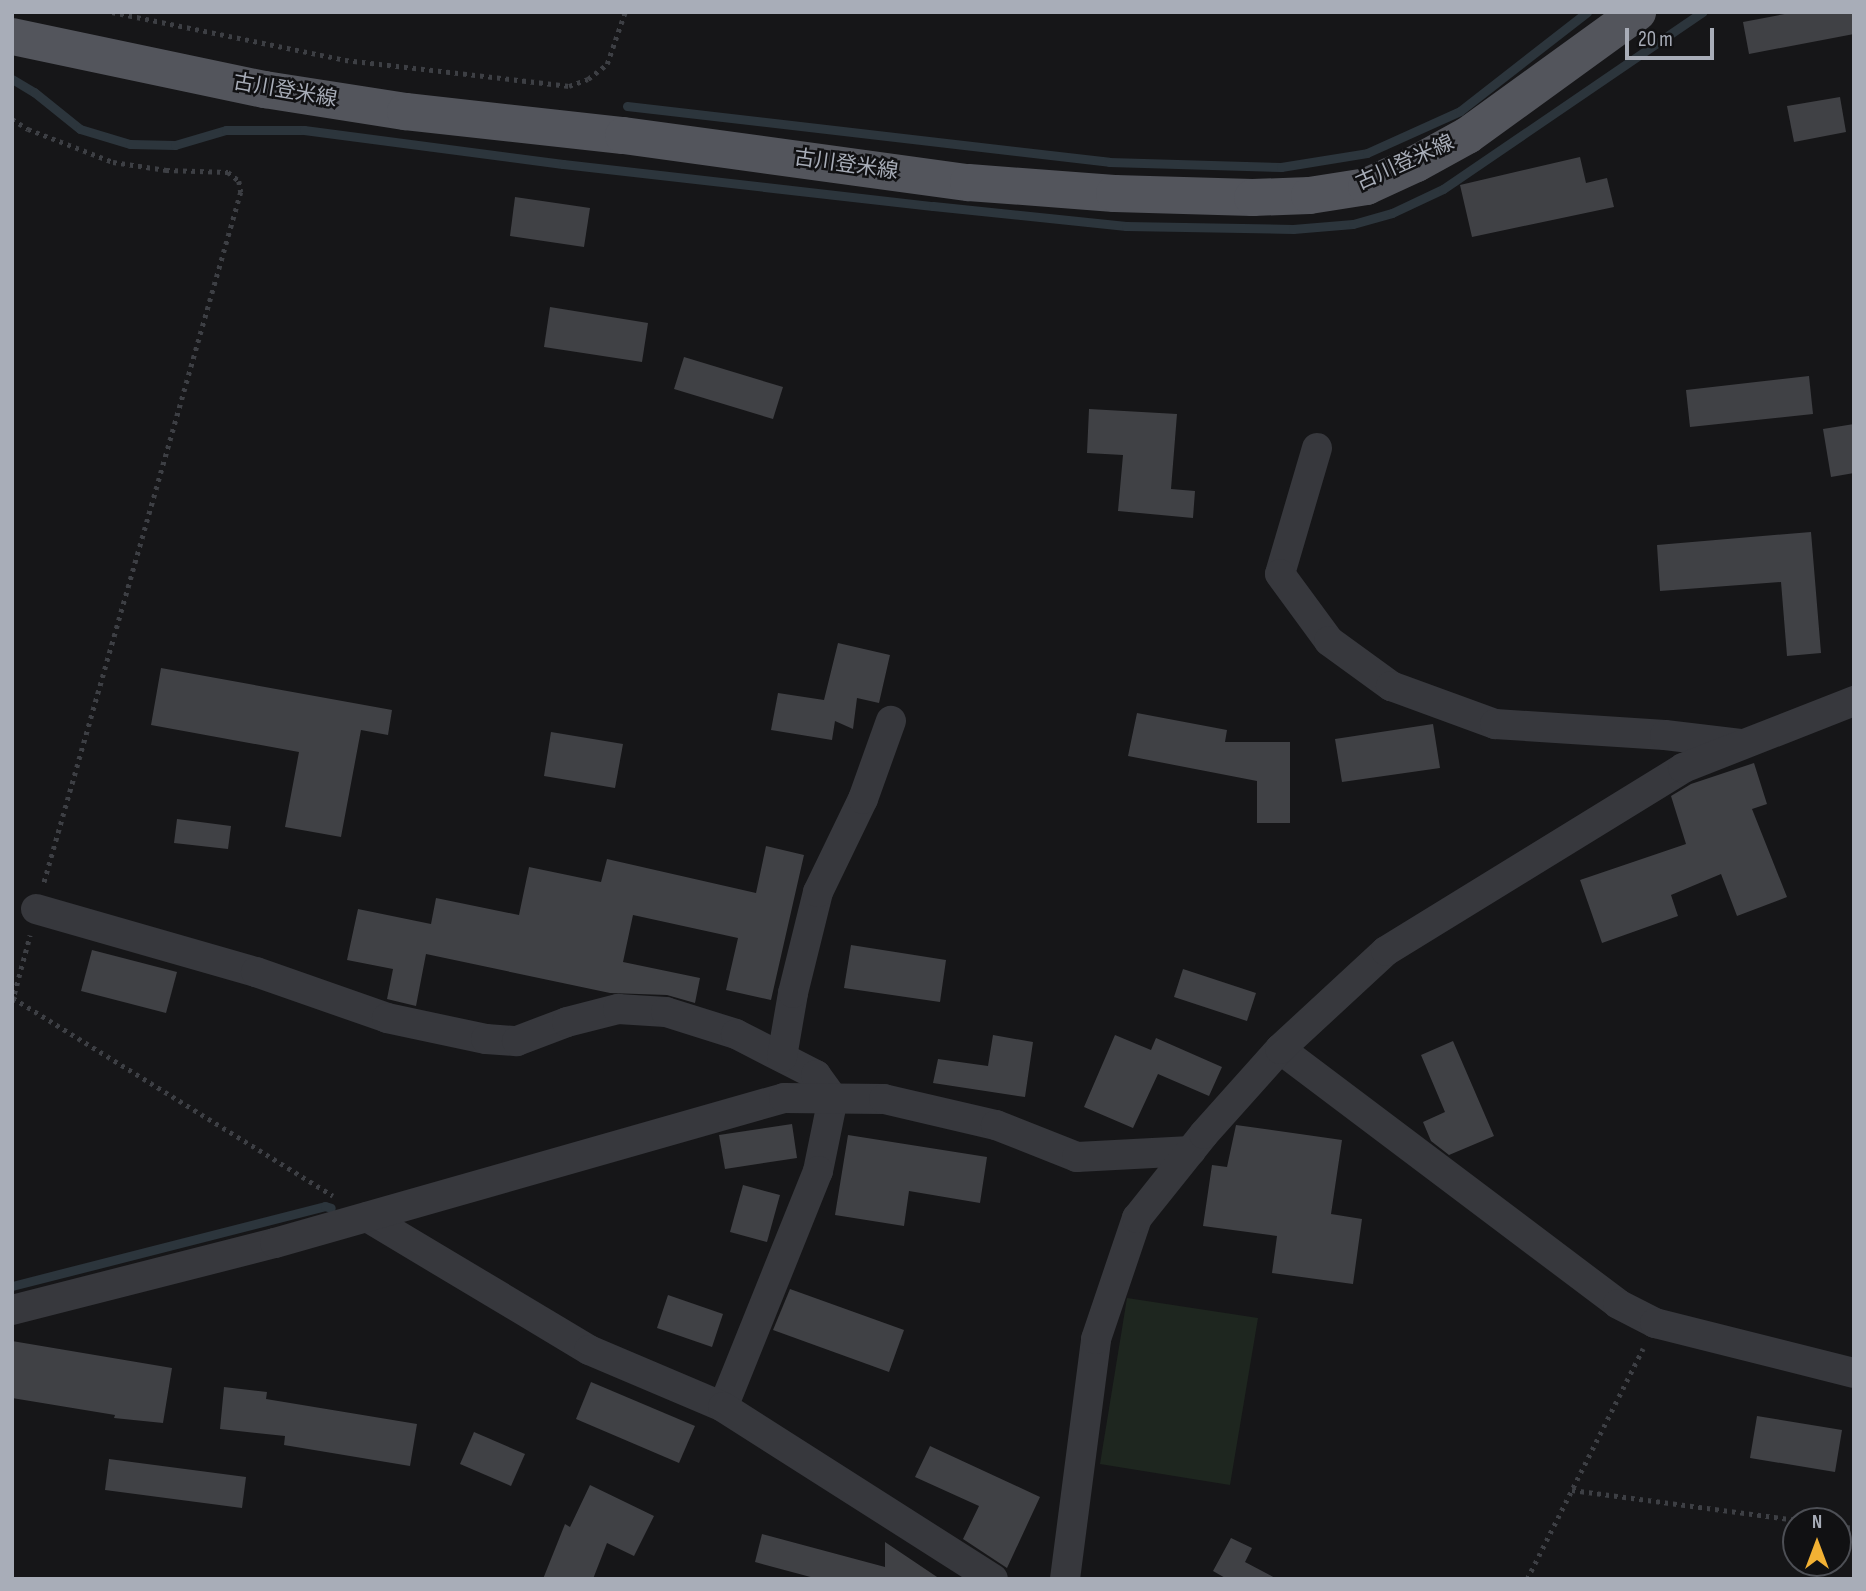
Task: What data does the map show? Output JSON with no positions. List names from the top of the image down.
{
  "streets": {
    "main road": ["古川登米線"]
  },
  "scale_bar": "20 m",
  "north": "top"
}
